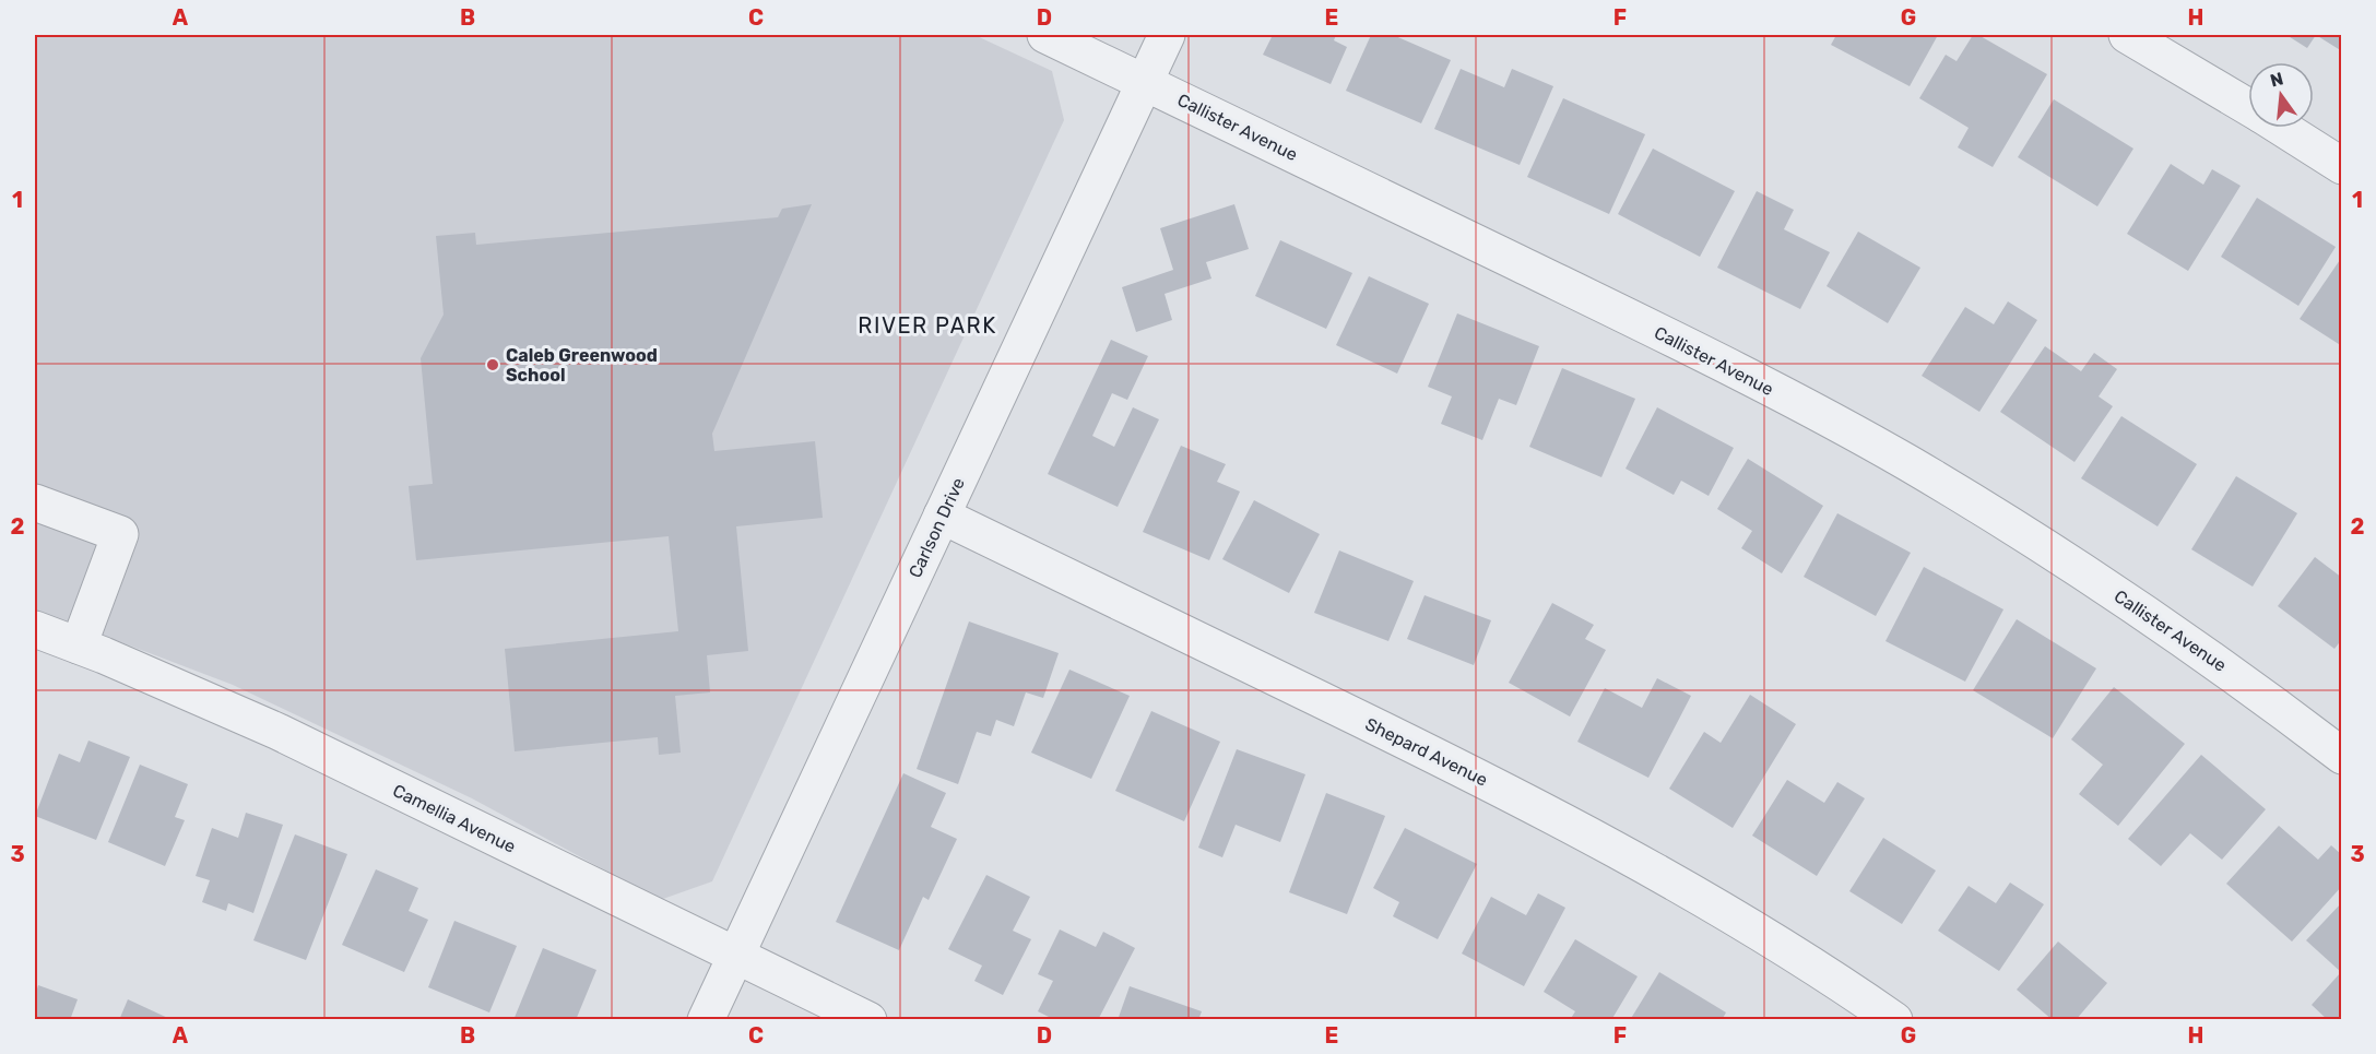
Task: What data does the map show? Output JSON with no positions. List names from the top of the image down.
{
  "streets": {
    "street": [
      "Callister Avenue",
      "Carlson Drive",
      "Shepard Avenue",
      "Camellia Avenue"
    ]
  },
  "crossings": [
    ["Callister Avenue", "Carlson Drive"],
    ["Carlson Drive", "Shepard Avenue"],
    ["Carlson Drive", "Camellia Avenue"]
  ],
  "districts": ["RIVER PARK"],
  "places": ["Caleb Greenwood School"],
  "north": "top",
  "grid": {
    "columns": [
      "A",
      "B",
      "C",
      "D",
      "E",
      "F",
      "G",
      "H"
    ],
    "rows": ["1", "2", "3"]
  }
}
